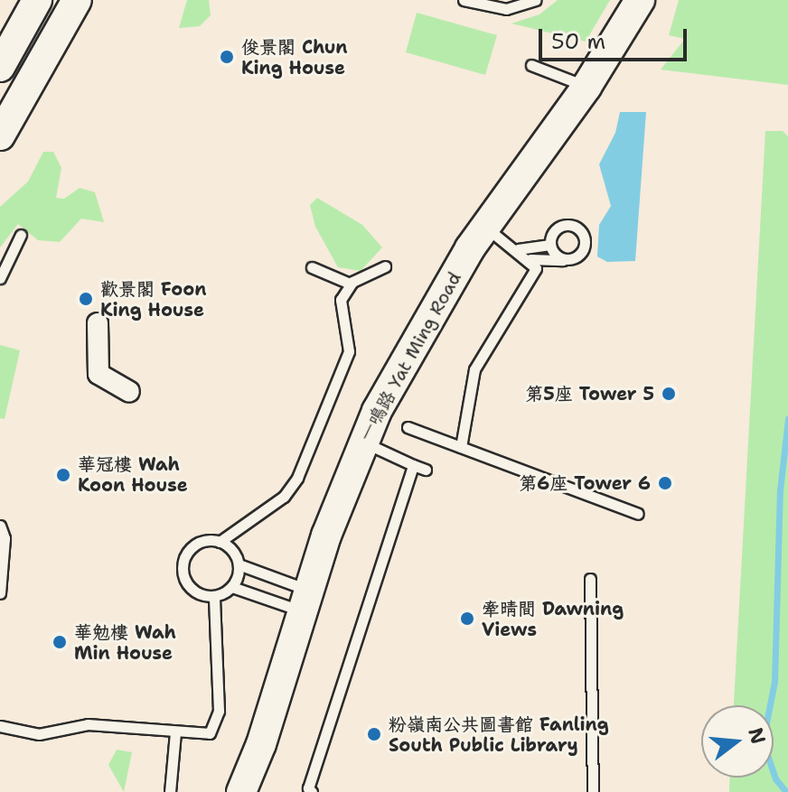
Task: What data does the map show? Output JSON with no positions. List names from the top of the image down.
{
  "streets": {
    "street": ["一鳴路 Yat Ming Road"]
  },
  "places": [
    "俊景閣 Chun King House",
    "歡景閣 Foon King House",
    "第5座 Tower 5",
    "華冠樓 Wah Koon House",
    "第6座 Tower 6",
    "牽晴間 Dawning Views",
    "華勉樓 Wah Min House",
    "粉嶺南公共圖書館 Fanling South Public Library"
  ],
  "scale_bar": "50 m",
  "north": "right"
}
